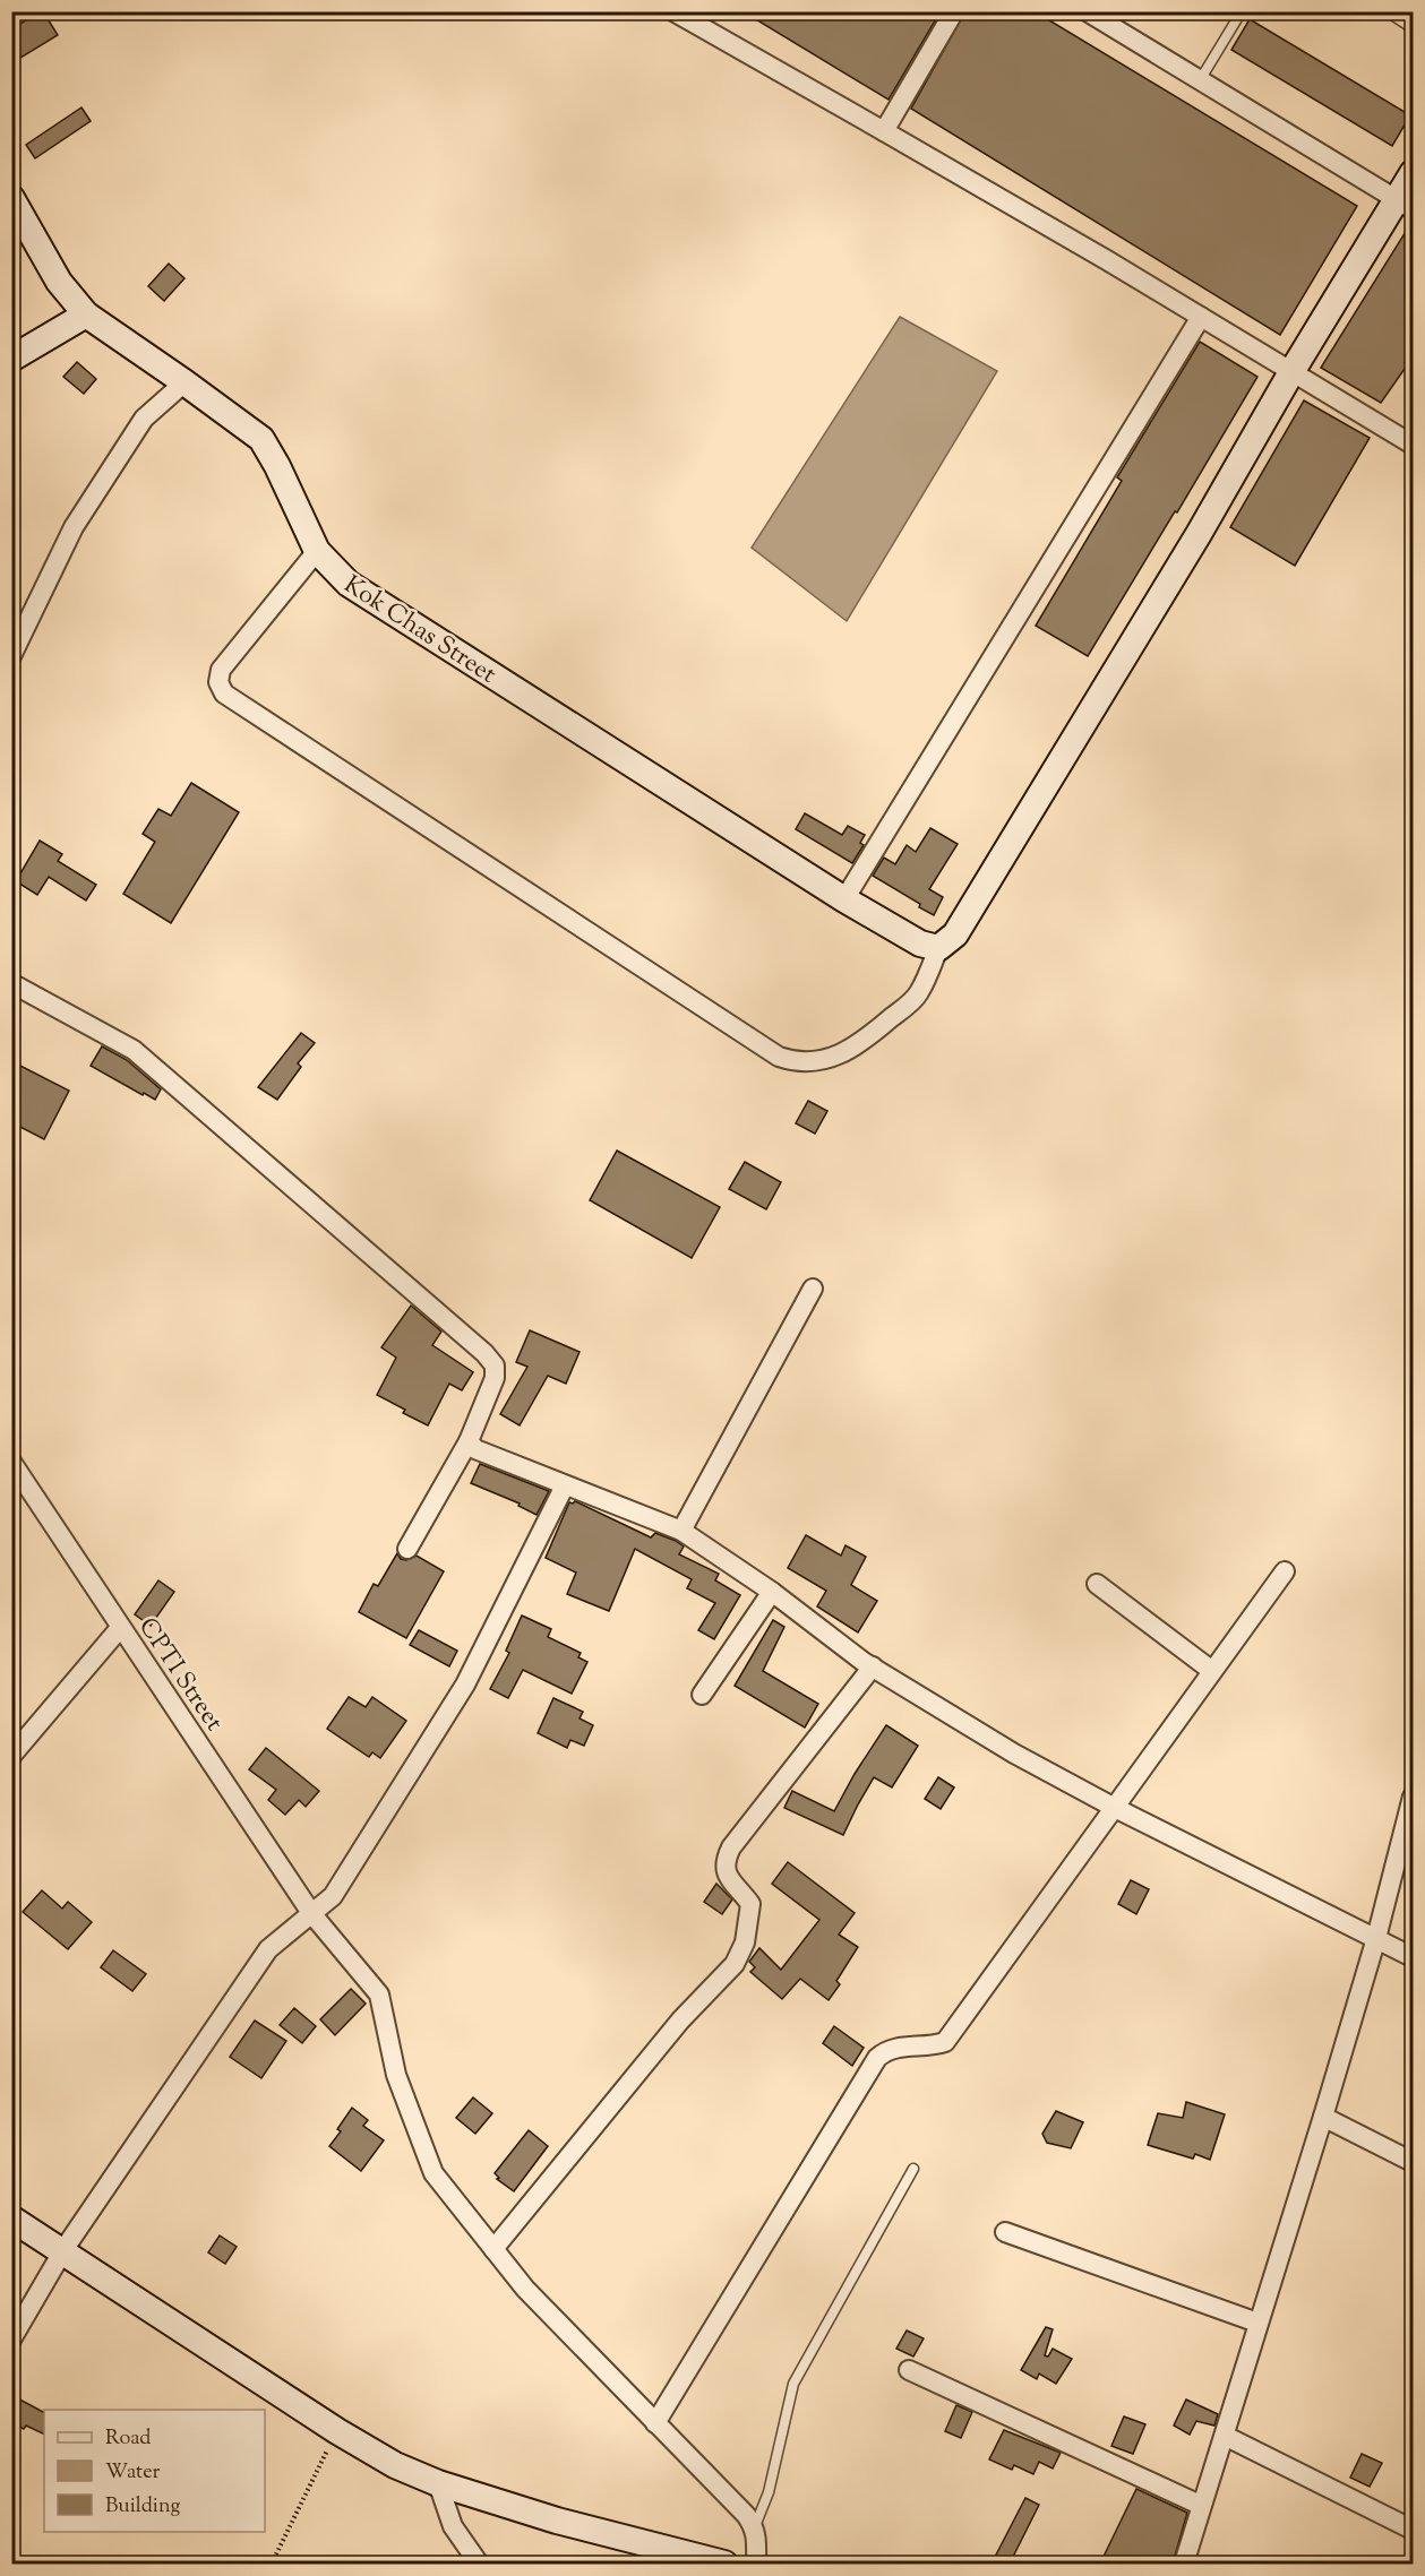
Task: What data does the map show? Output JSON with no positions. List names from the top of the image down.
{
  "streets": {
    "street": ["Kok Chas Street", "CPTI Street"]
  },
  "legend": ["Road", "Water", "Building"]
}
